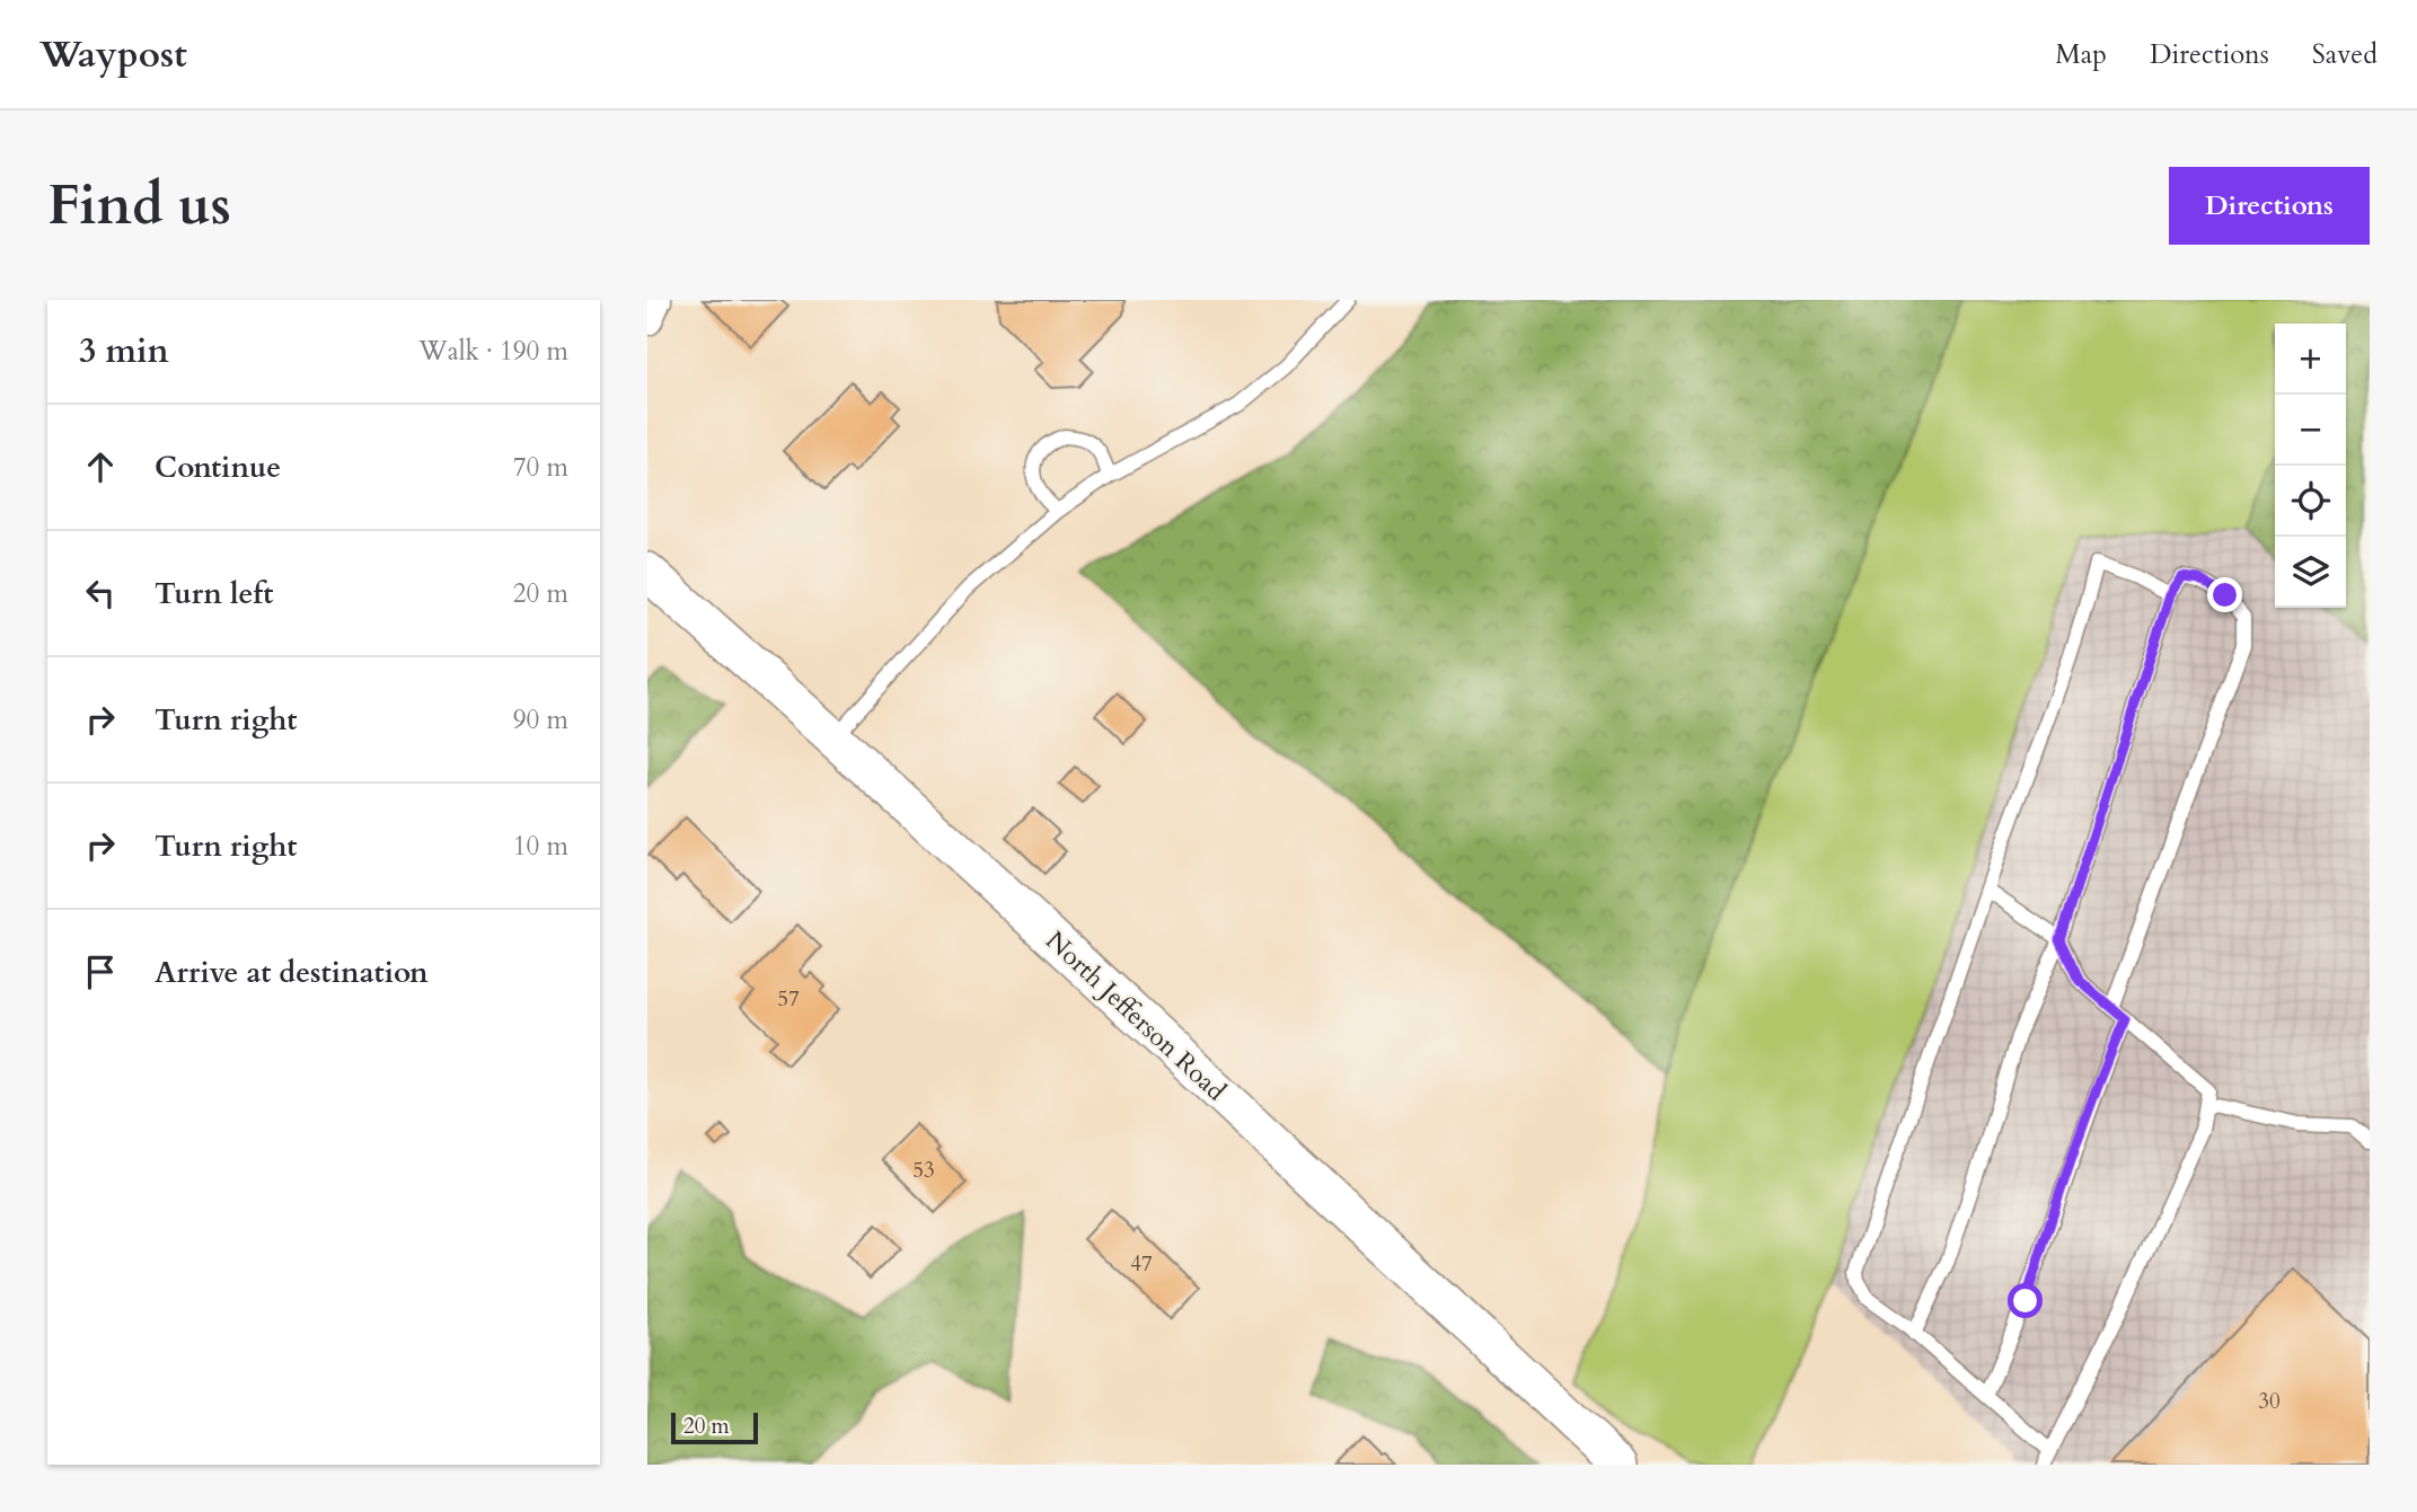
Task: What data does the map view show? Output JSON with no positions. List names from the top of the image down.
{
  "streets": {
    "street": ["North Jefferson Road"]
  },
  "house_numbers": [
    "57",
    "53",
    "47",
    "30"
  ],
  "scale_bar": "20 m",
  "page": {
    "header": "Waypost",
    "nav": ["Map", "Directions", "Saved"],
    "buttons": "Directions",
    "title": "Find us",
    "heading": ["3 min", "Walk · 190 m"],
    "map_buttons": ["+", "−"],
    "list": [
      ["Continue", "70 m"],
      ["Turn left", "20 m"],
      ["Turn right", "90 m"],
      ["Turn right", "10 m"],
      "Arrive at destination"
    ],
    "scale": "20 m"
  }
}
